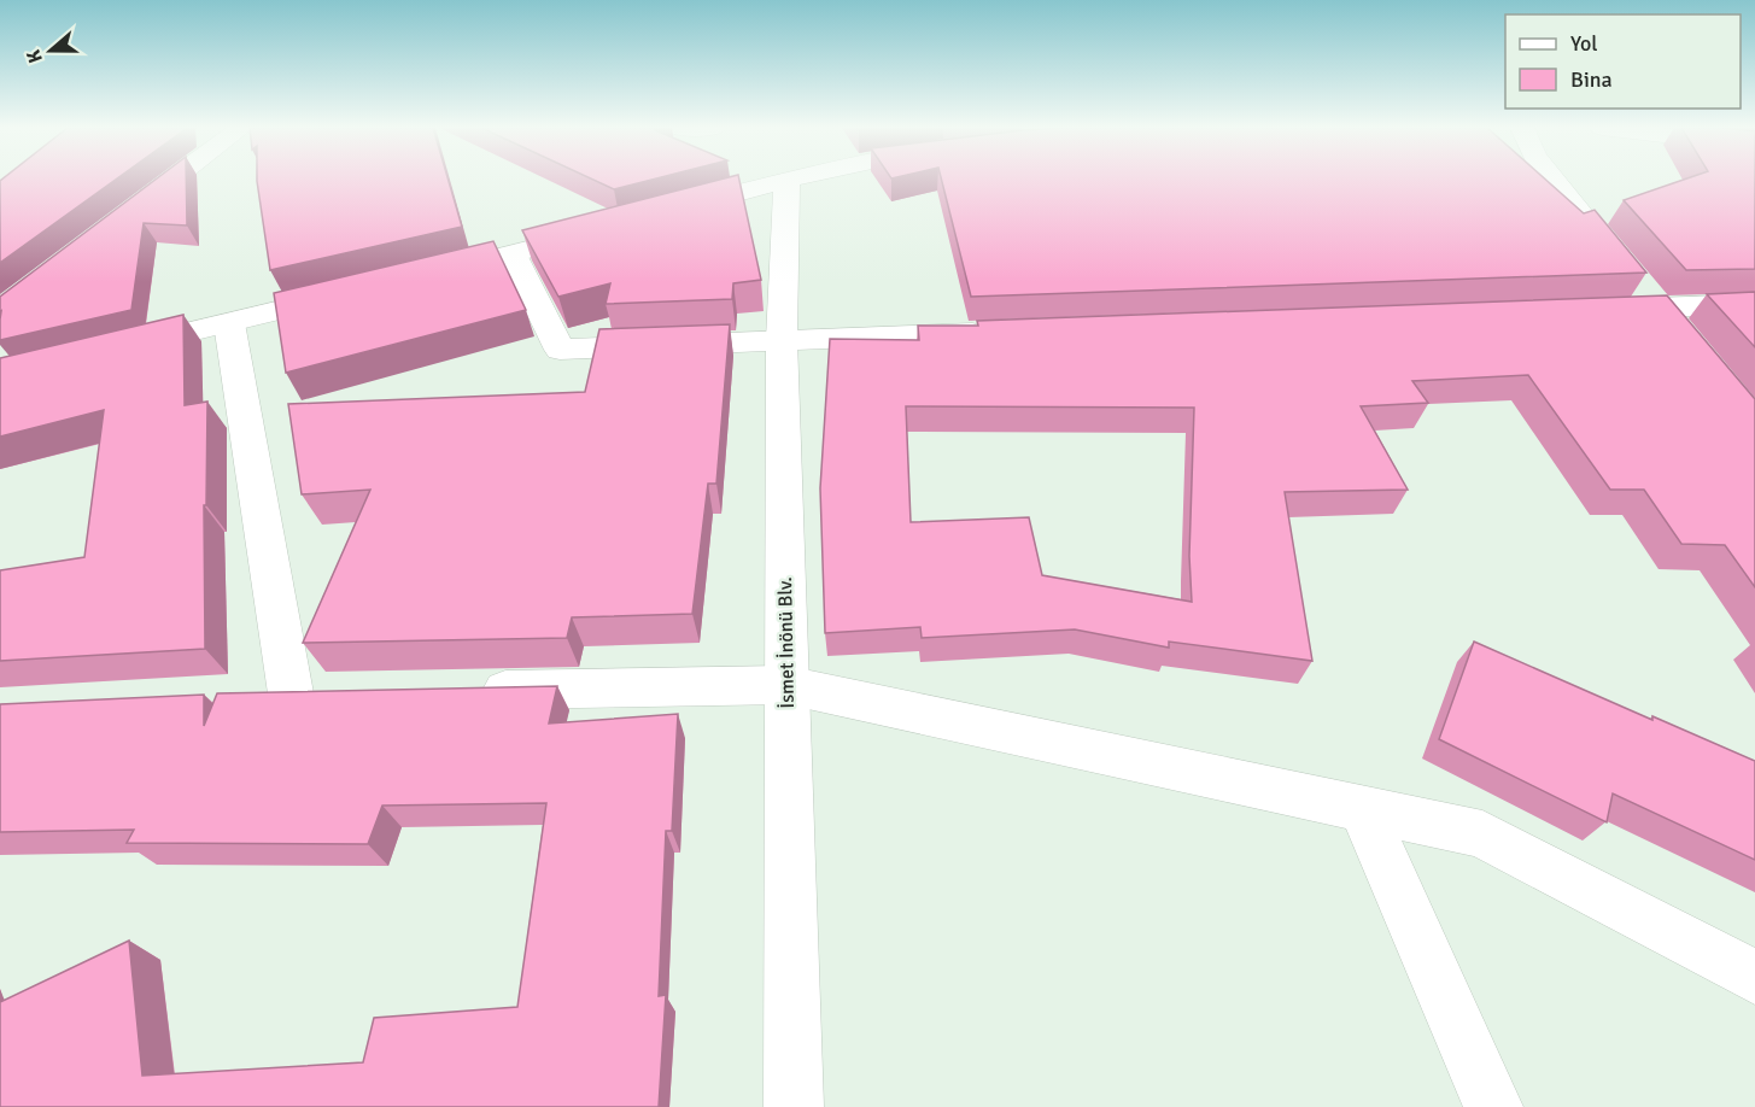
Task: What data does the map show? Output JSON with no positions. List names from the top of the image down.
{
  "streets": {
    "street": ["İsmet İnönü Blv."]
  },
  "legend": ["Yol", "Bina"],
  "north": "left"
}
